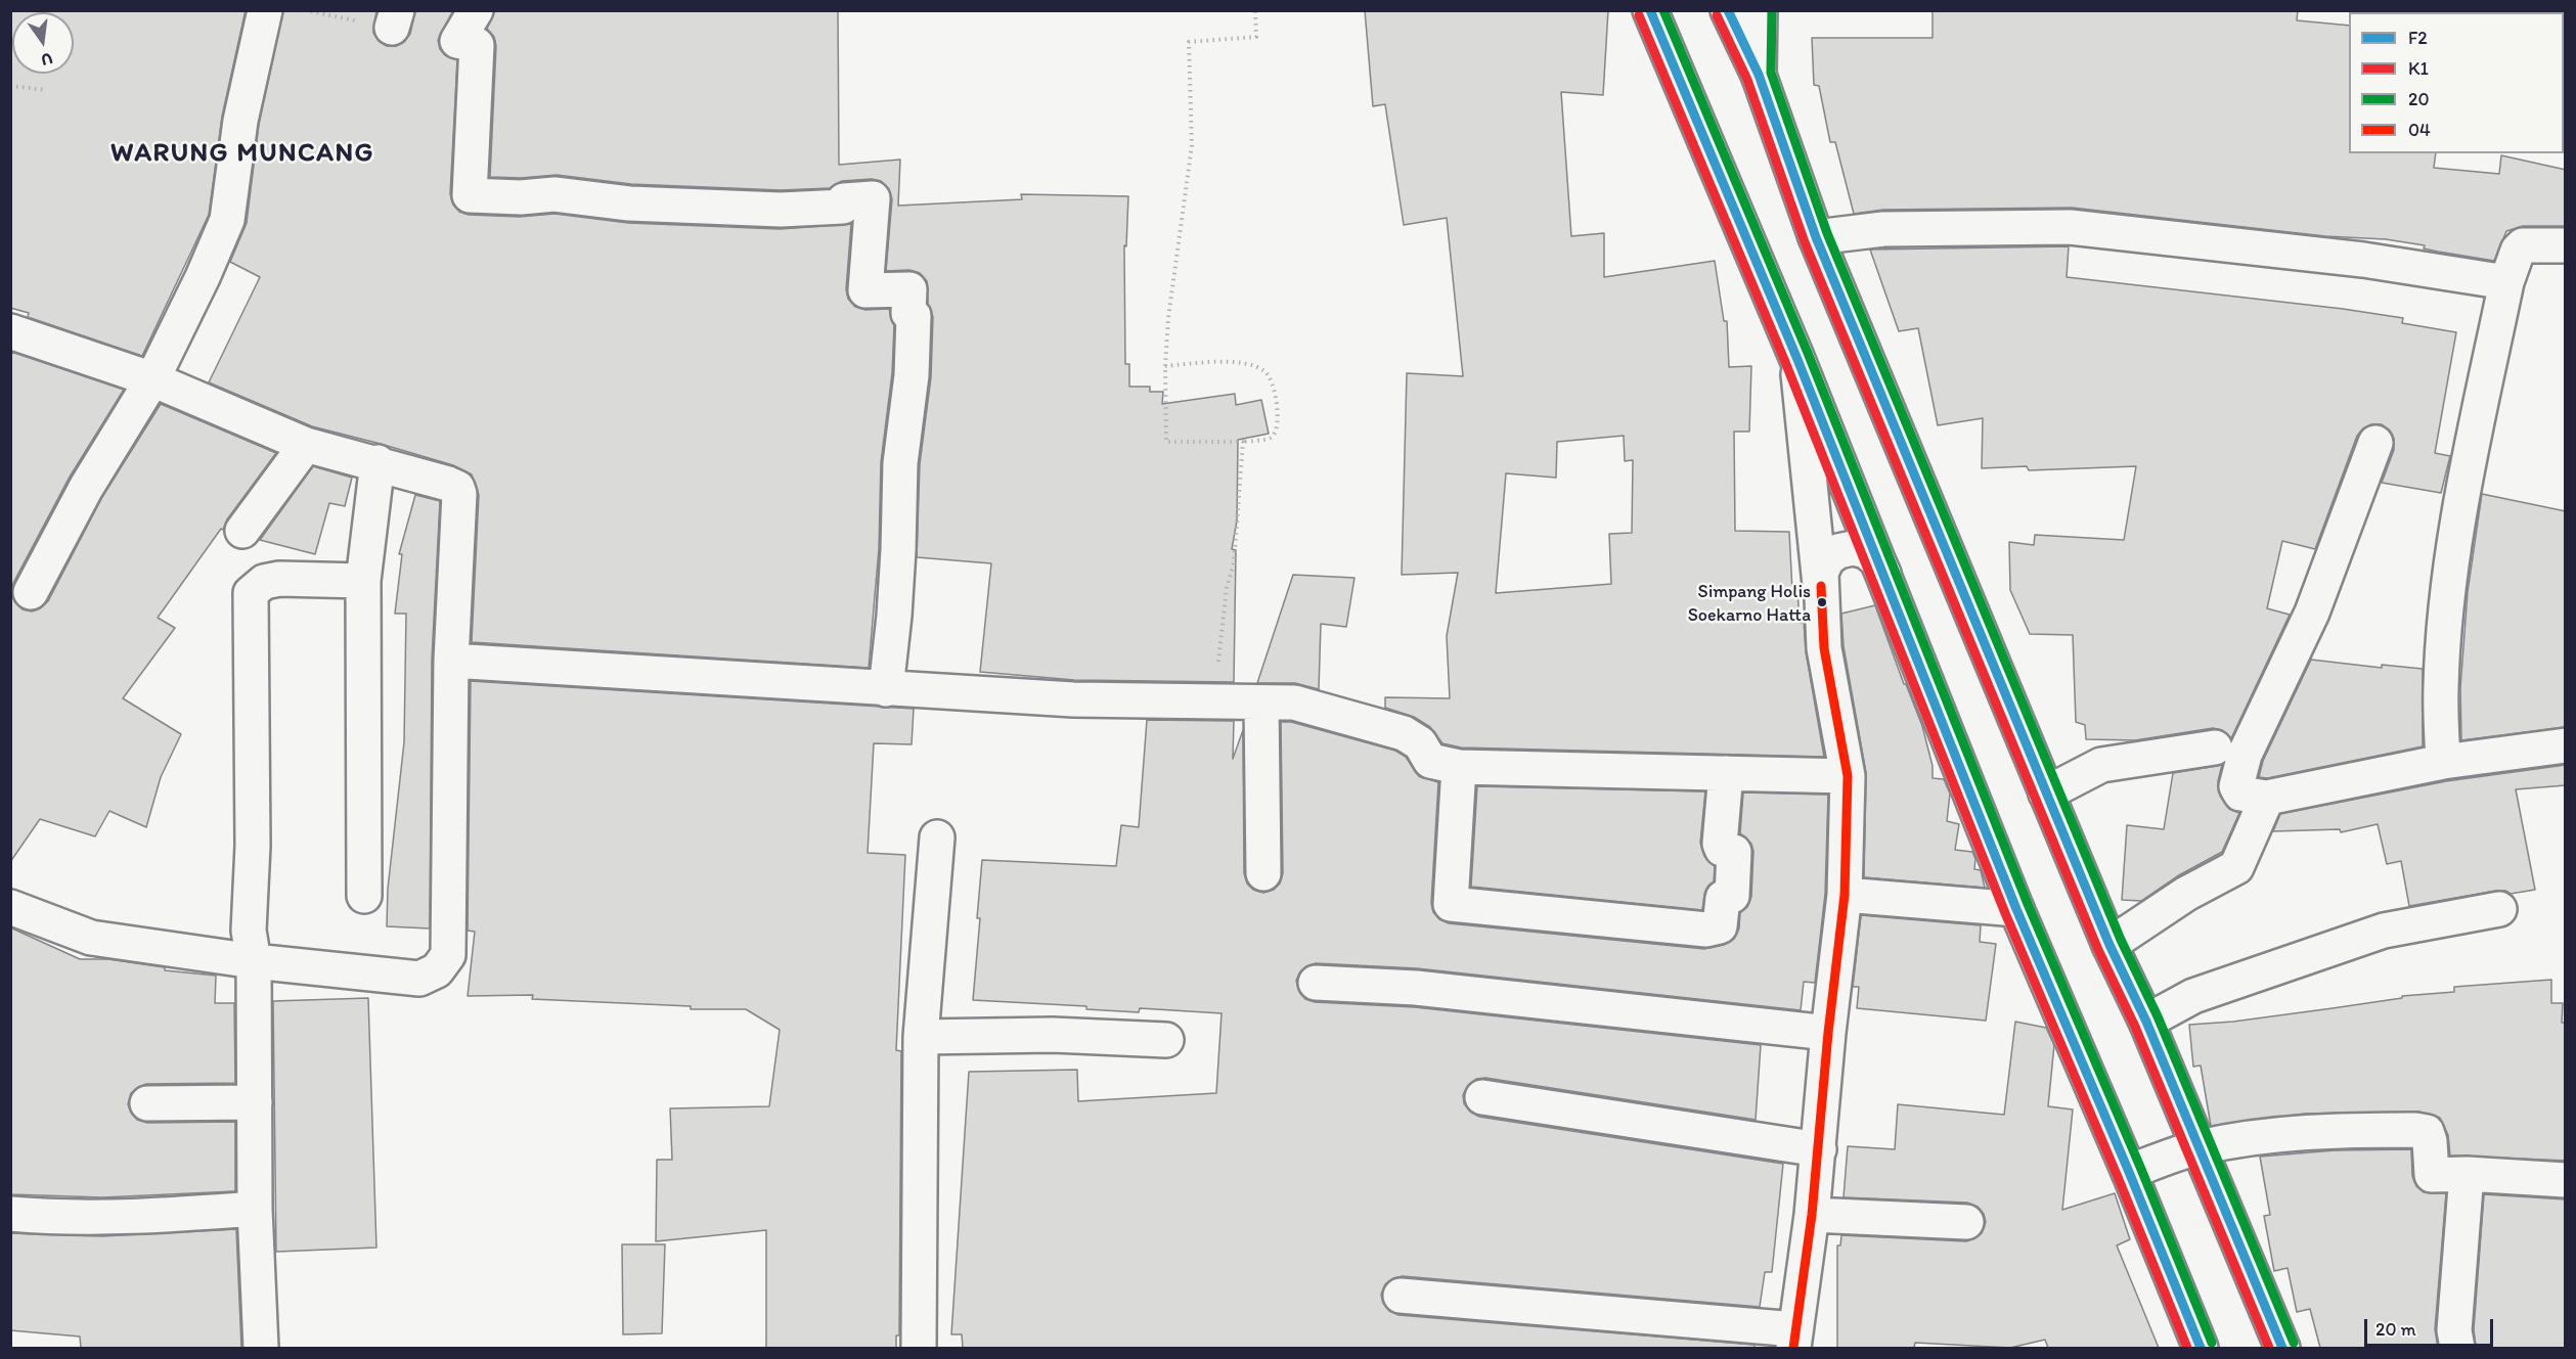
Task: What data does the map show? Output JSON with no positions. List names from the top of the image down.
{
  "districts": ["WARUNG MUNCANG"],
  "places": ["Simpang Holis Soekarno Hatta"],
  "lines": [
    "transit line F2",
    "transit line 20",
    "transit line K1",
    "transit line 04"
  ],
  "legend": [
    "F2",
    "K1",
    "20",
    "04"
  ],
  "scale_bar": "20 m",
  "north": "bottom"
}
